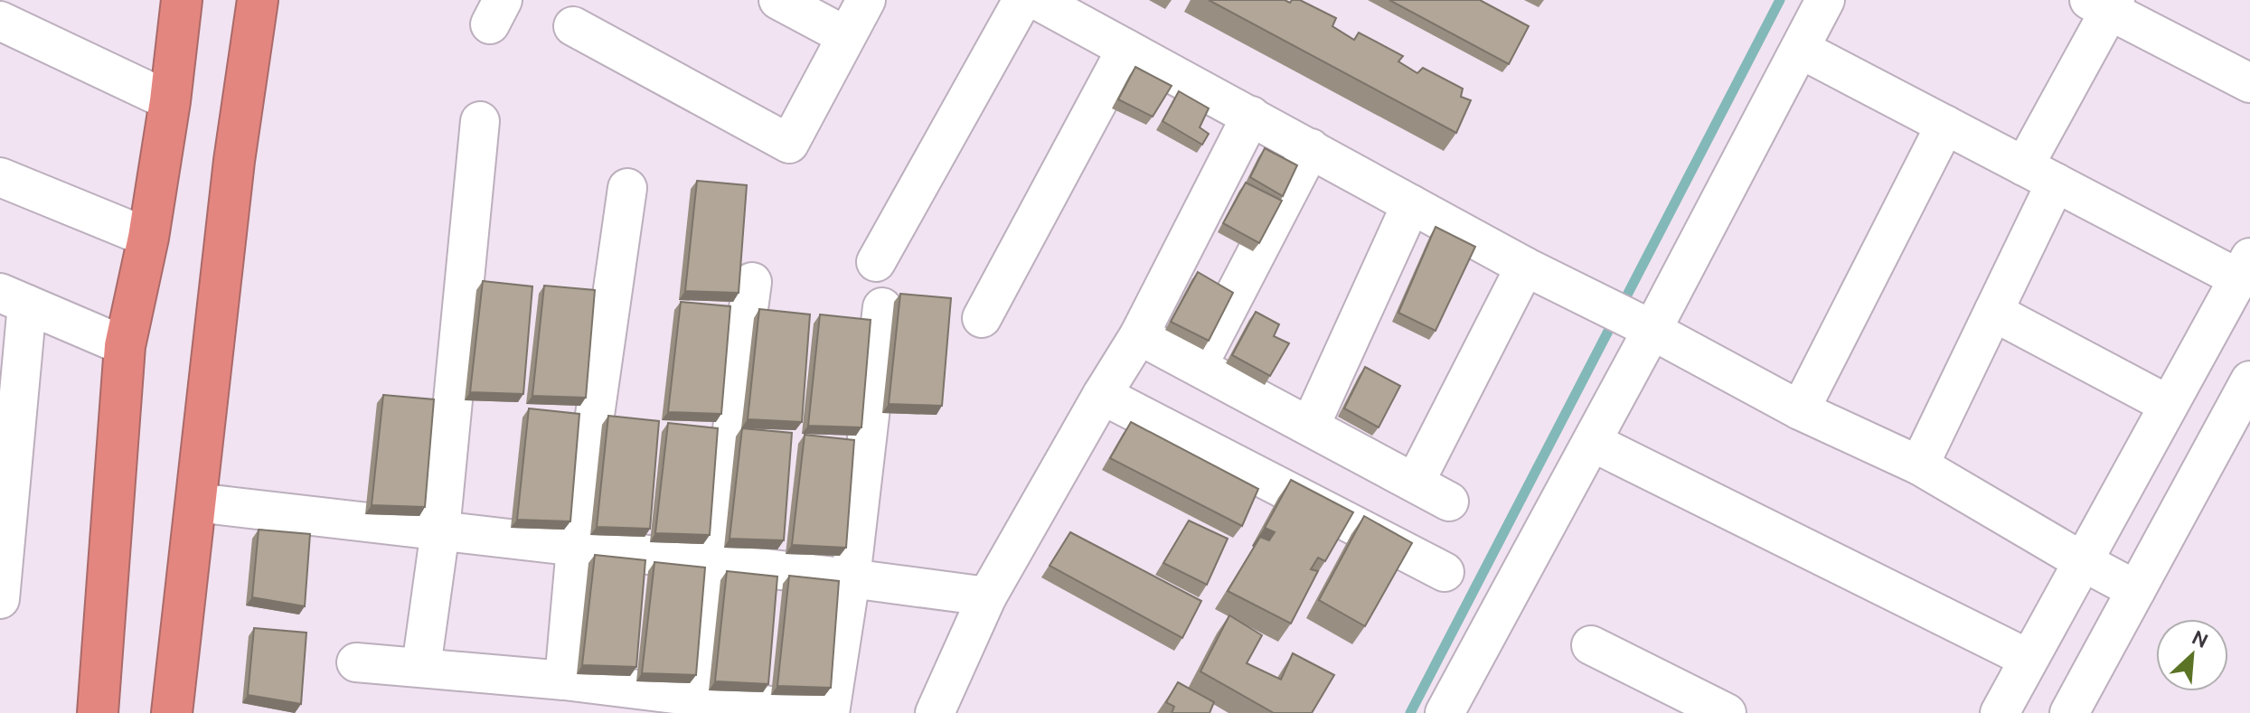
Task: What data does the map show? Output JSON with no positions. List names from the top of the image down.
{
  "north": "top right"
}
